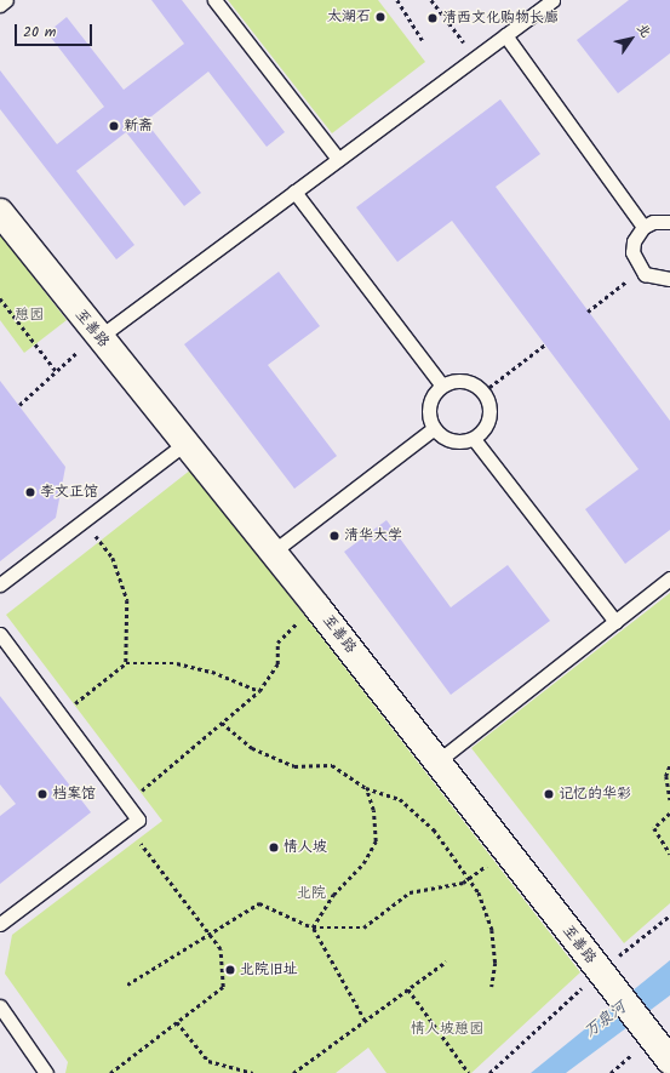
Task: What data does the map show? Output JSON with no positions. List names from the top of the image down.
{
  "streets": {
    "street": ["至善路"]
  },
  "water": ["万泉河"],
  "parks": ["憩园", "北院", "情人坡憩园"],
  "places": [
    "太湖石",
    "清西文化购物长廊",
    "新斋",
    "李文正馆",
    "清华大学",
    "档案馆",
    "记忆的华彩",
    "情人坡",
    "北院旧址"
  ],
  "scale_bar": "20 m",
  "north": "top right"
}
